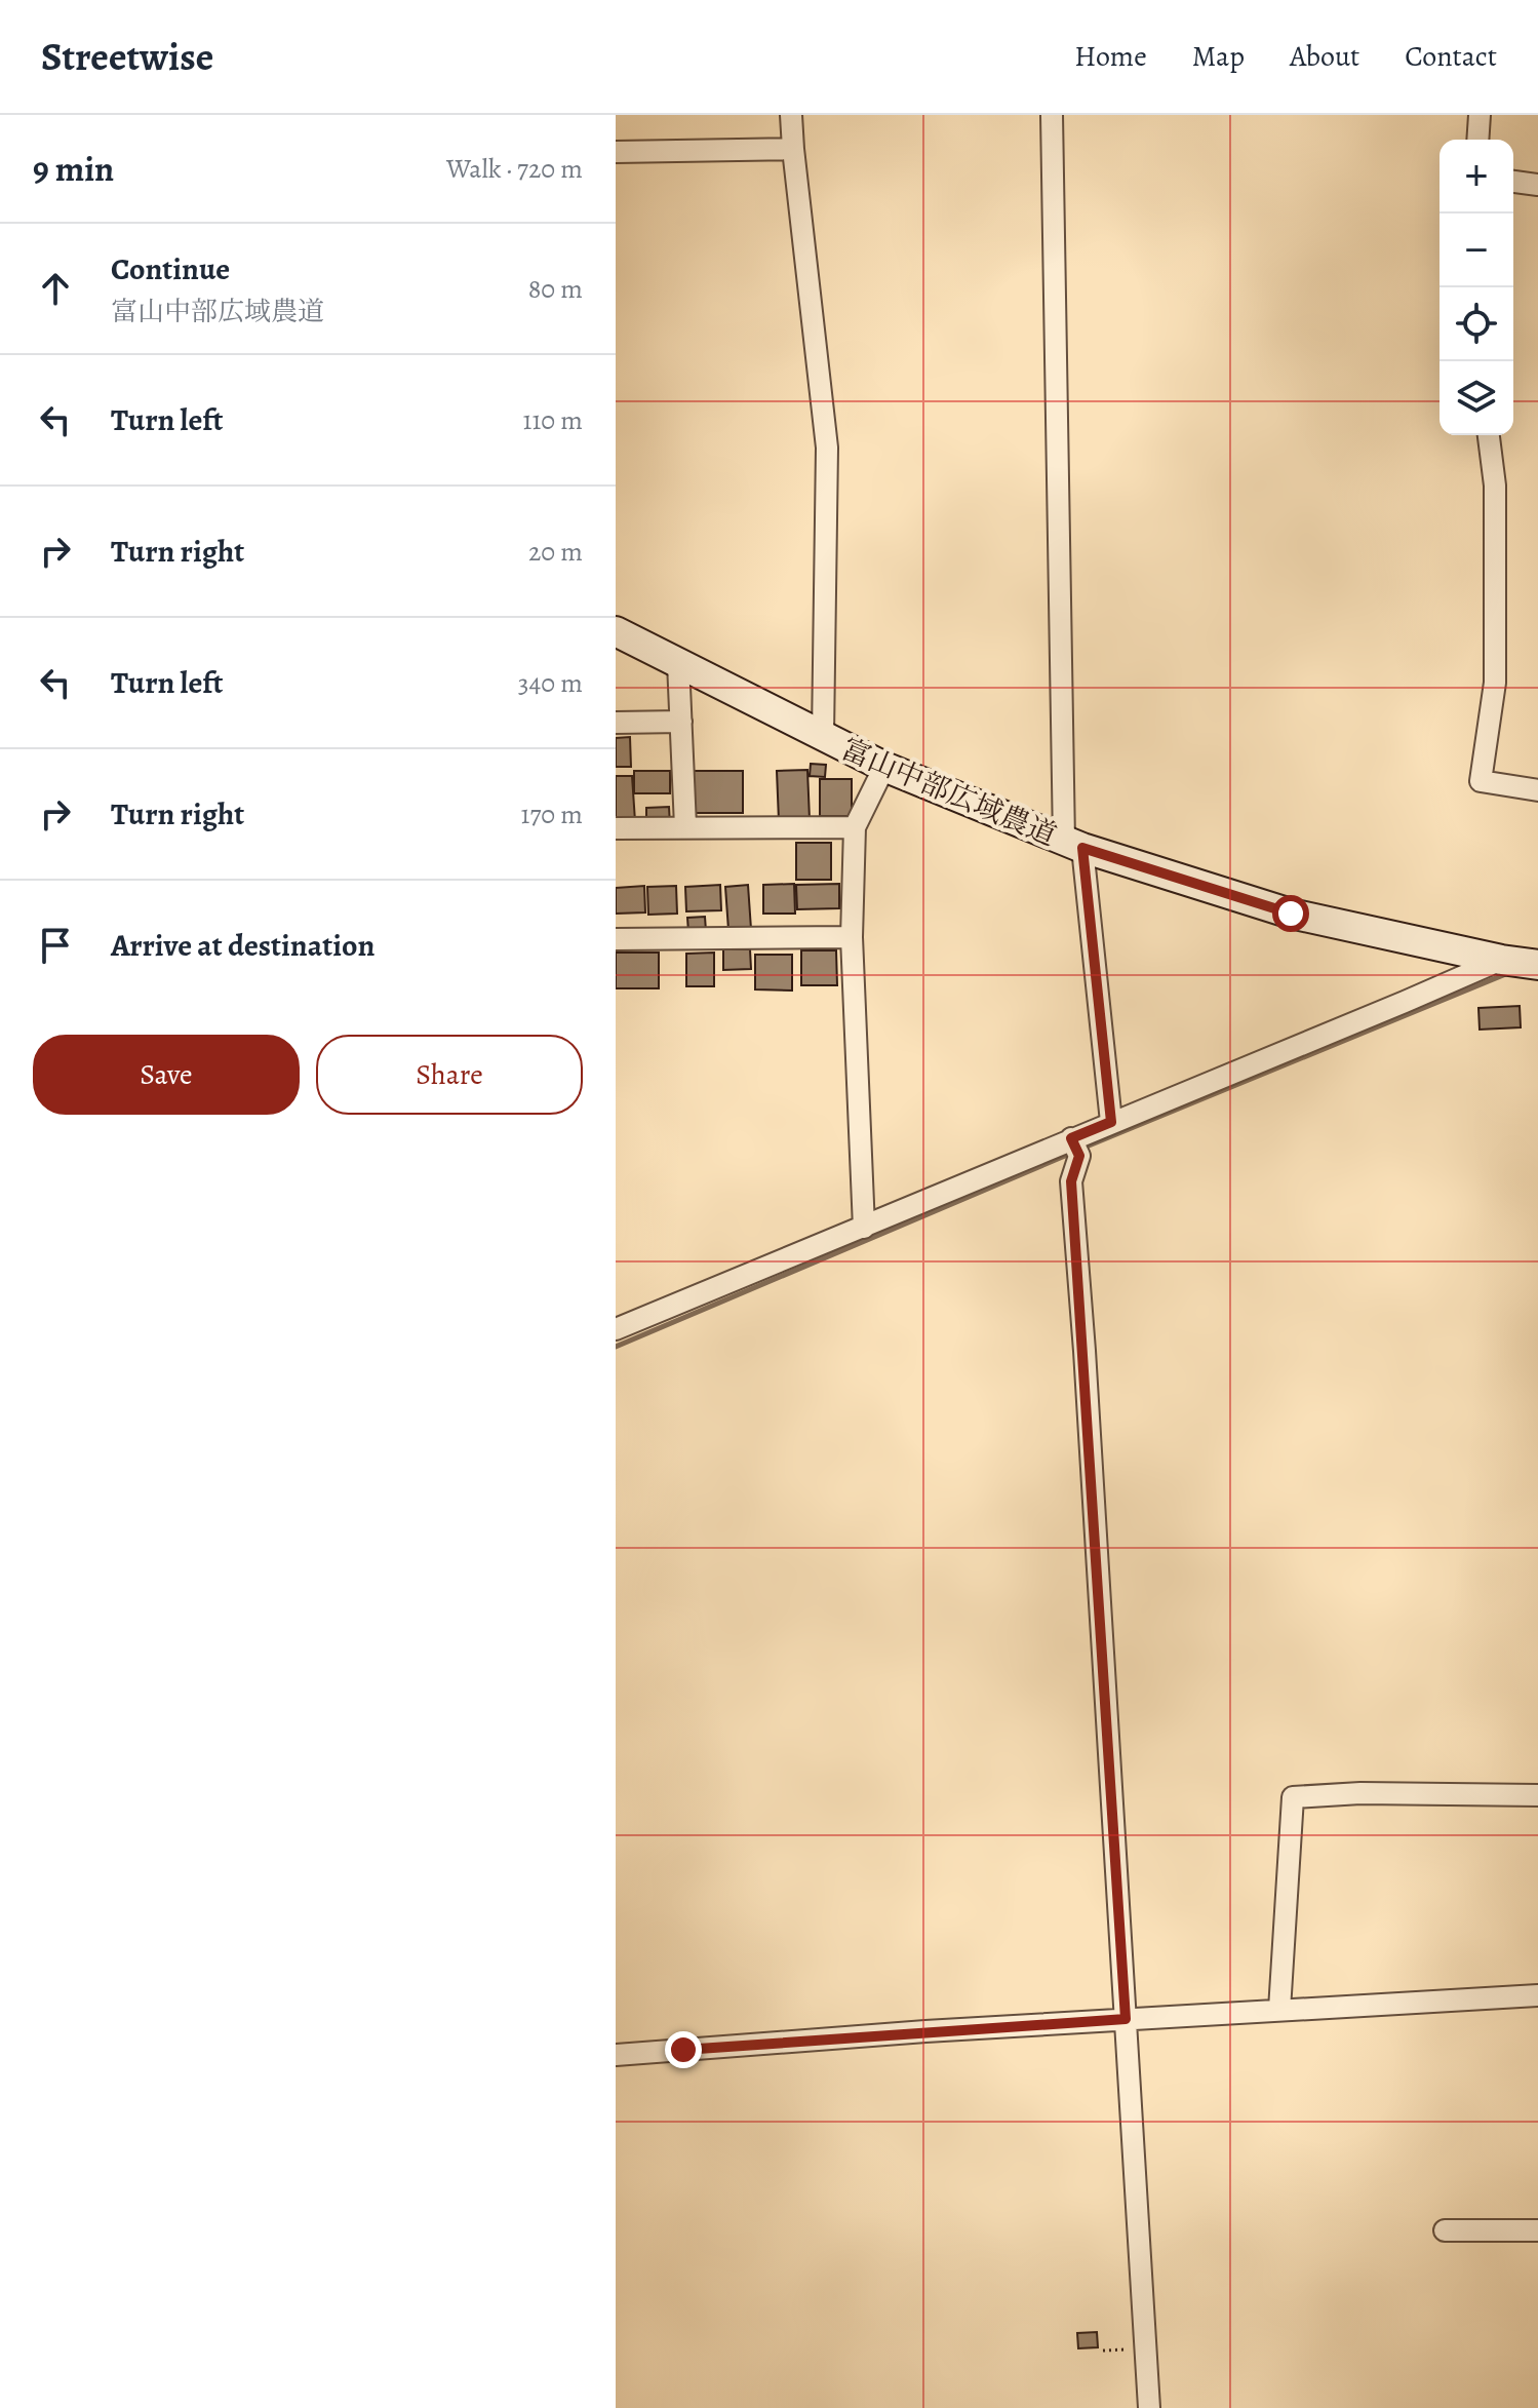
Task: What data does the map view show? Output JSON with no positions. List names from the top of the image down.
{
  "streets": {
    "street": ["富山中部広域農道"]
  },
  "page": {
    "header": "Streetwise",
    "nav": [
      "Home",
      "Map",
      "About",
      "Contact"
    ],
    "heading": ["9 min", "Walk · 720 m"],
    "map_buttons": ["+", "−"],
    "list": [
      ["Continue", "富山中部広域農道", "80 m"],
      ["Turn left", "110 m"],
      ["Turn right", "20 m"],
      ["Turn left", "340 m"],
      ["Turn right", "170 m"],
      "Arrive at destination"
    ],
    "buttons": ["Save", "Share"]
  }
}
